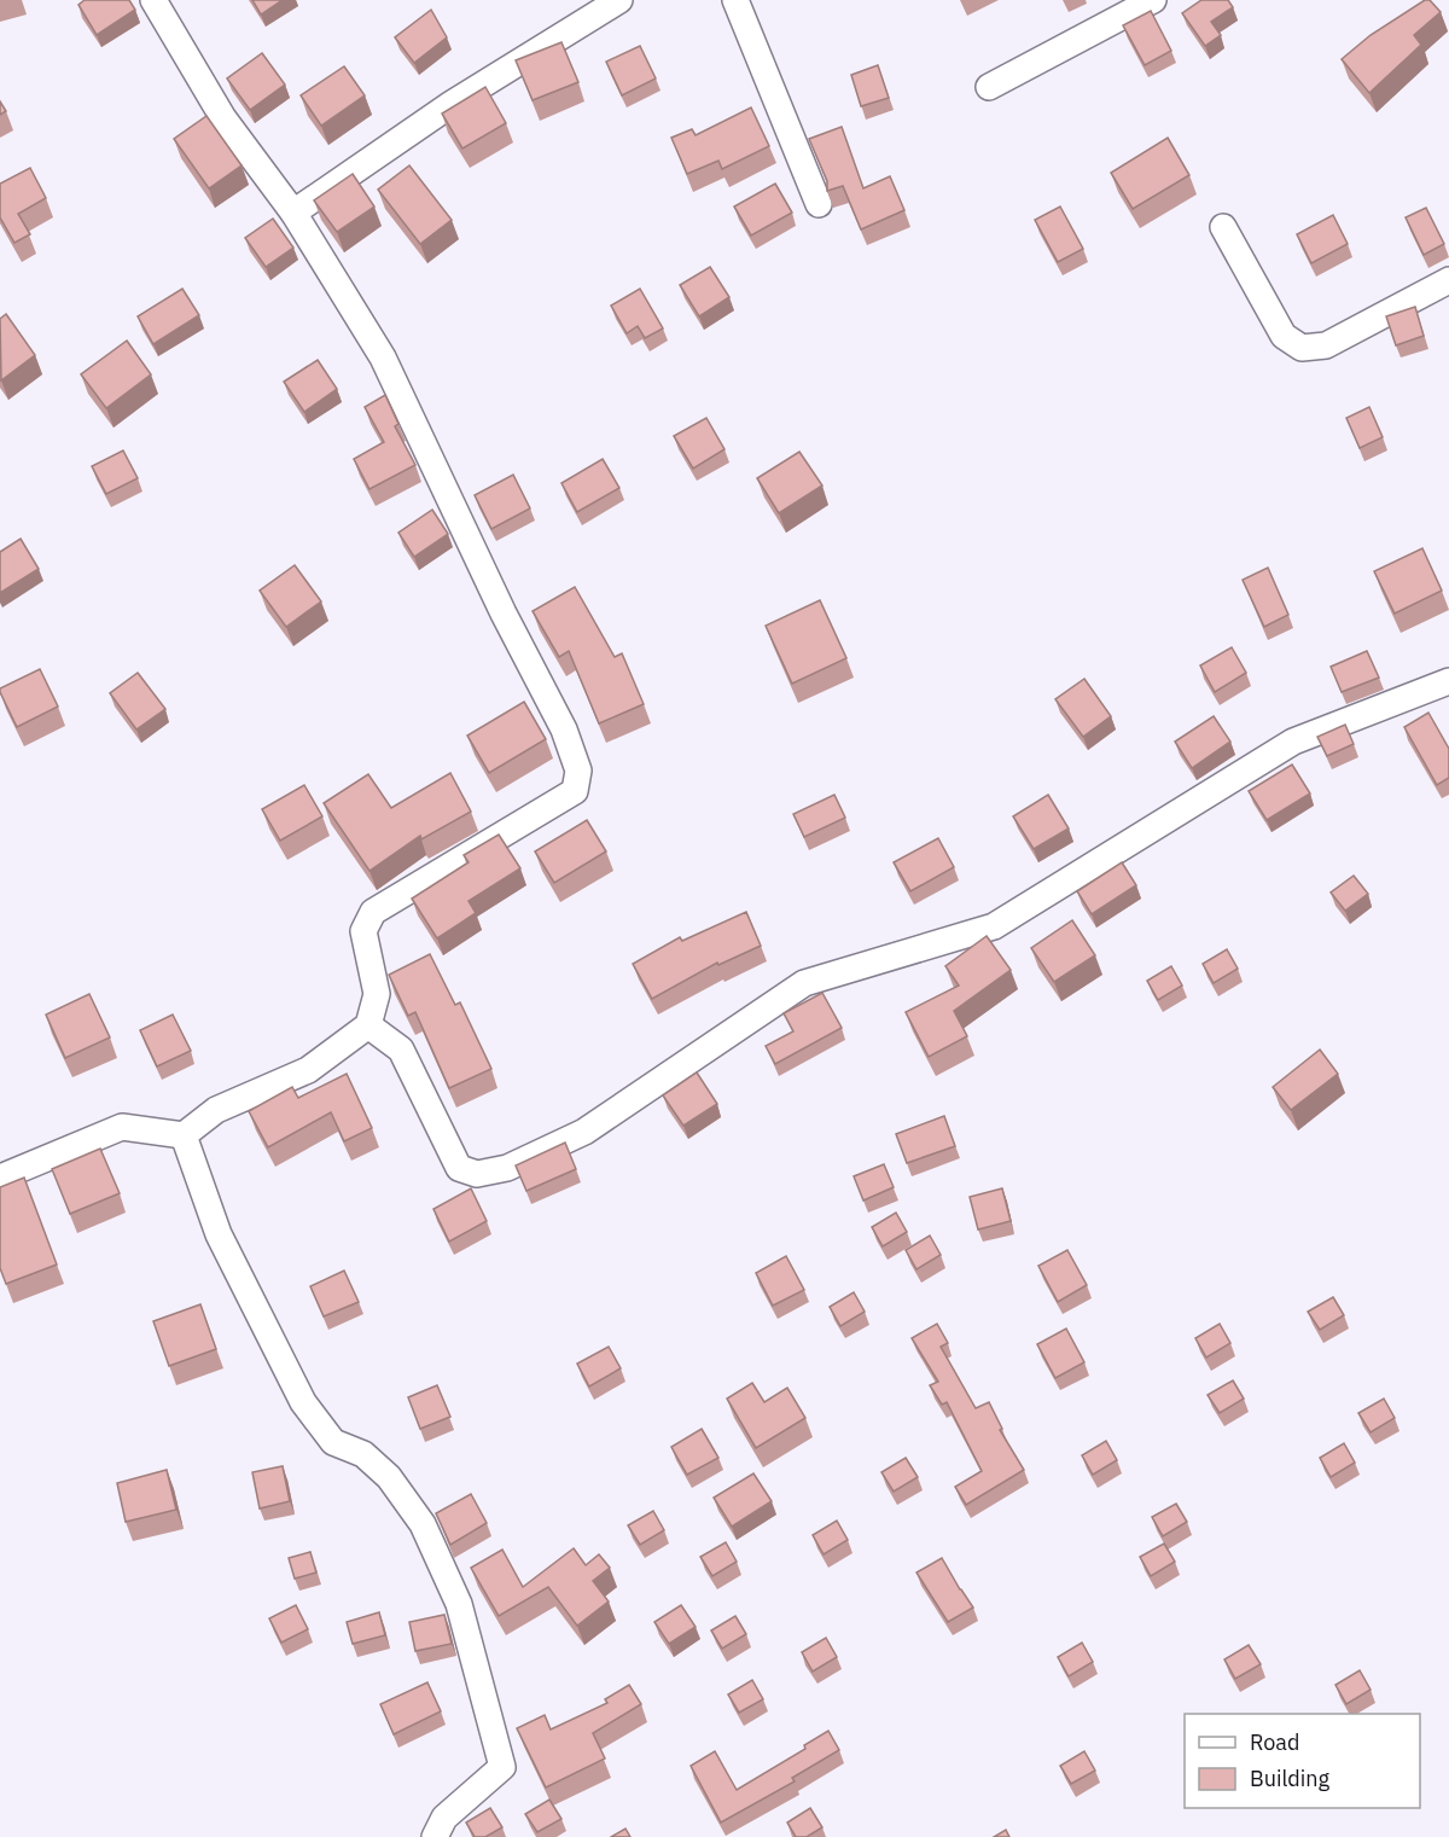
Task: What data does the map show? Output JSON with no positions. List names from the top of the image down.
{
  "legend": ["Road", "Building"]
}
